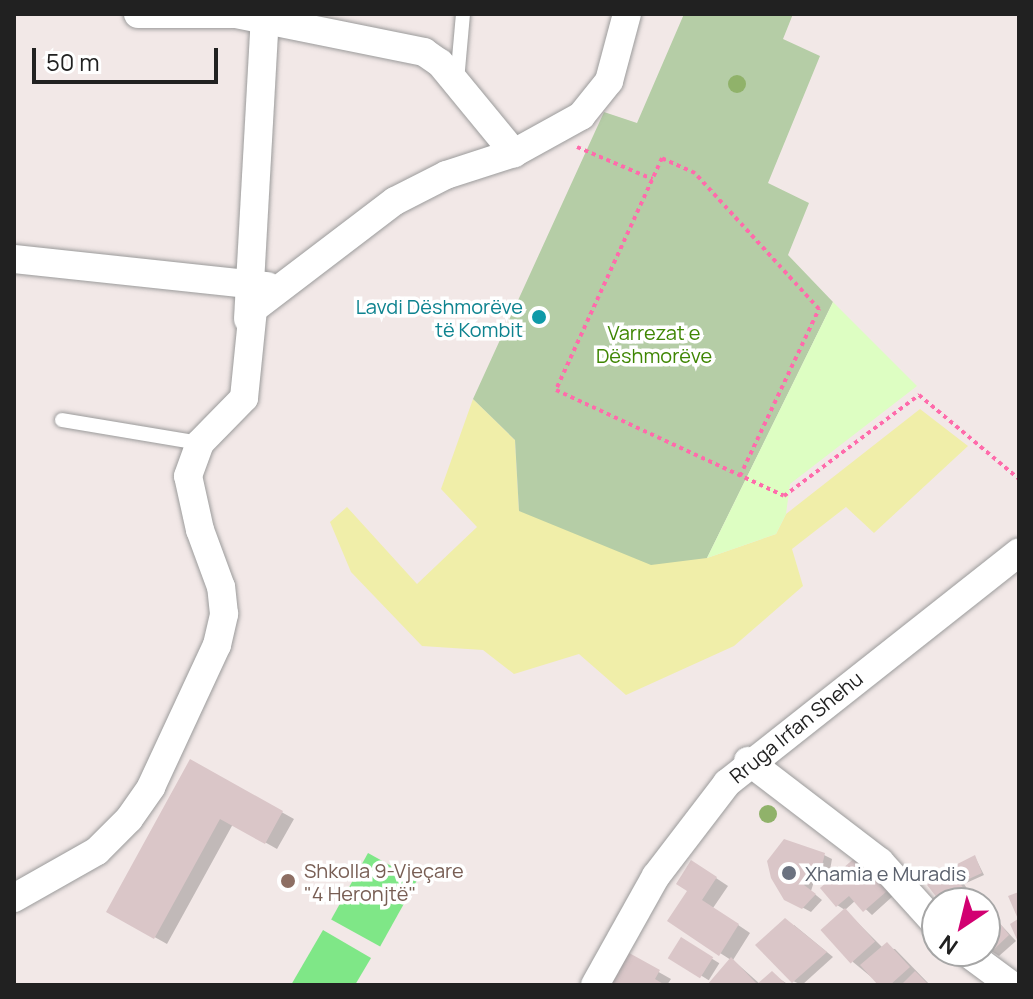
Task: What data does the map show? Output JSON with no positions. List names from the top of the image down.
{
  "streets": {
    "street": ["Rruga Irfan Shehu"]
  },
  "parks": ["Varrezat e Dëshmorëve"],
  "places": ["Lavdi Dëshmorëve të Kombit", "Xhamia e Muradis", "Shkolla 9-Vjeçare \"4 Heronjtë\""],
  "scale_bar": "50 m",
  "north": "bottom left"
}
